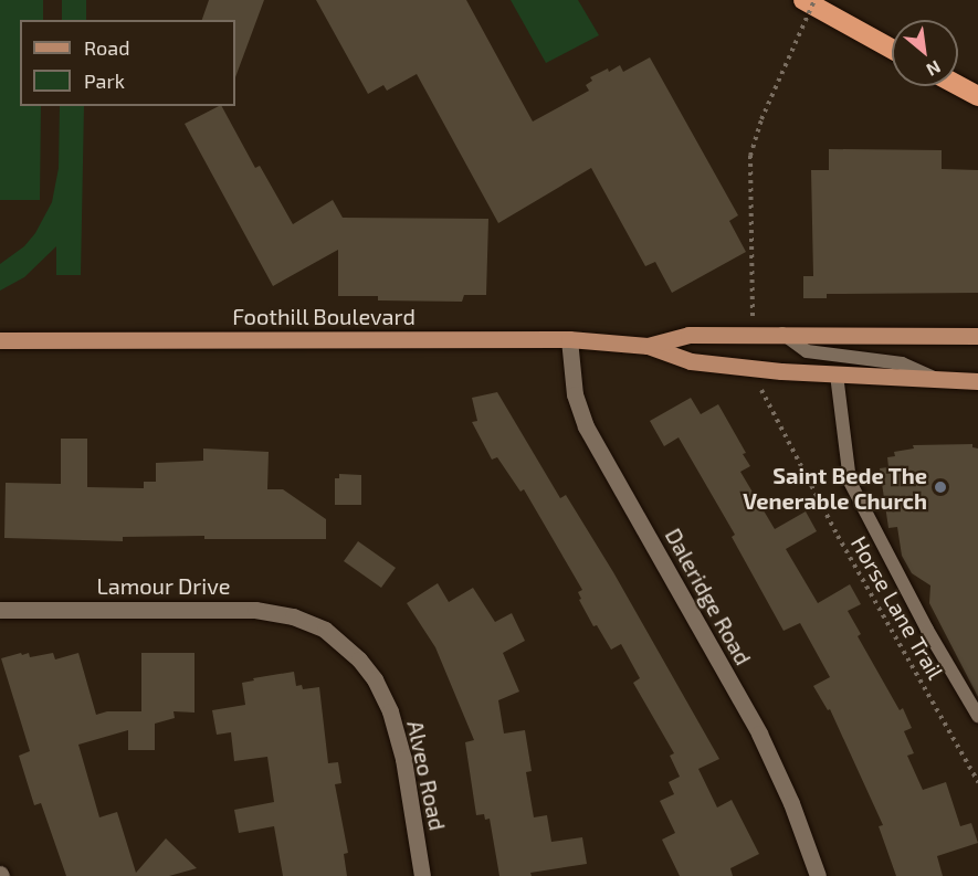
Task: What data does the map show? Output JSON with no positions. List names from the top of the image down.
{
  "streets": {
    "main road": ["Foothill Boulevard"],
    "street": ["Lamour Drive", "Daleridge Road", "Alveo Road"],
    "path": ["Horse Lane Trail"]
  },
  "crossings": [
    ["Foothill Boulevard", "Daleridge Road"],
    ["Lamour Drive", "Alveo Road"]
  ],
  "places": ["Saint Bede The Venerable Church"],
  "legend": ["Road", "Park"],
  "north": "bottom right"
}
